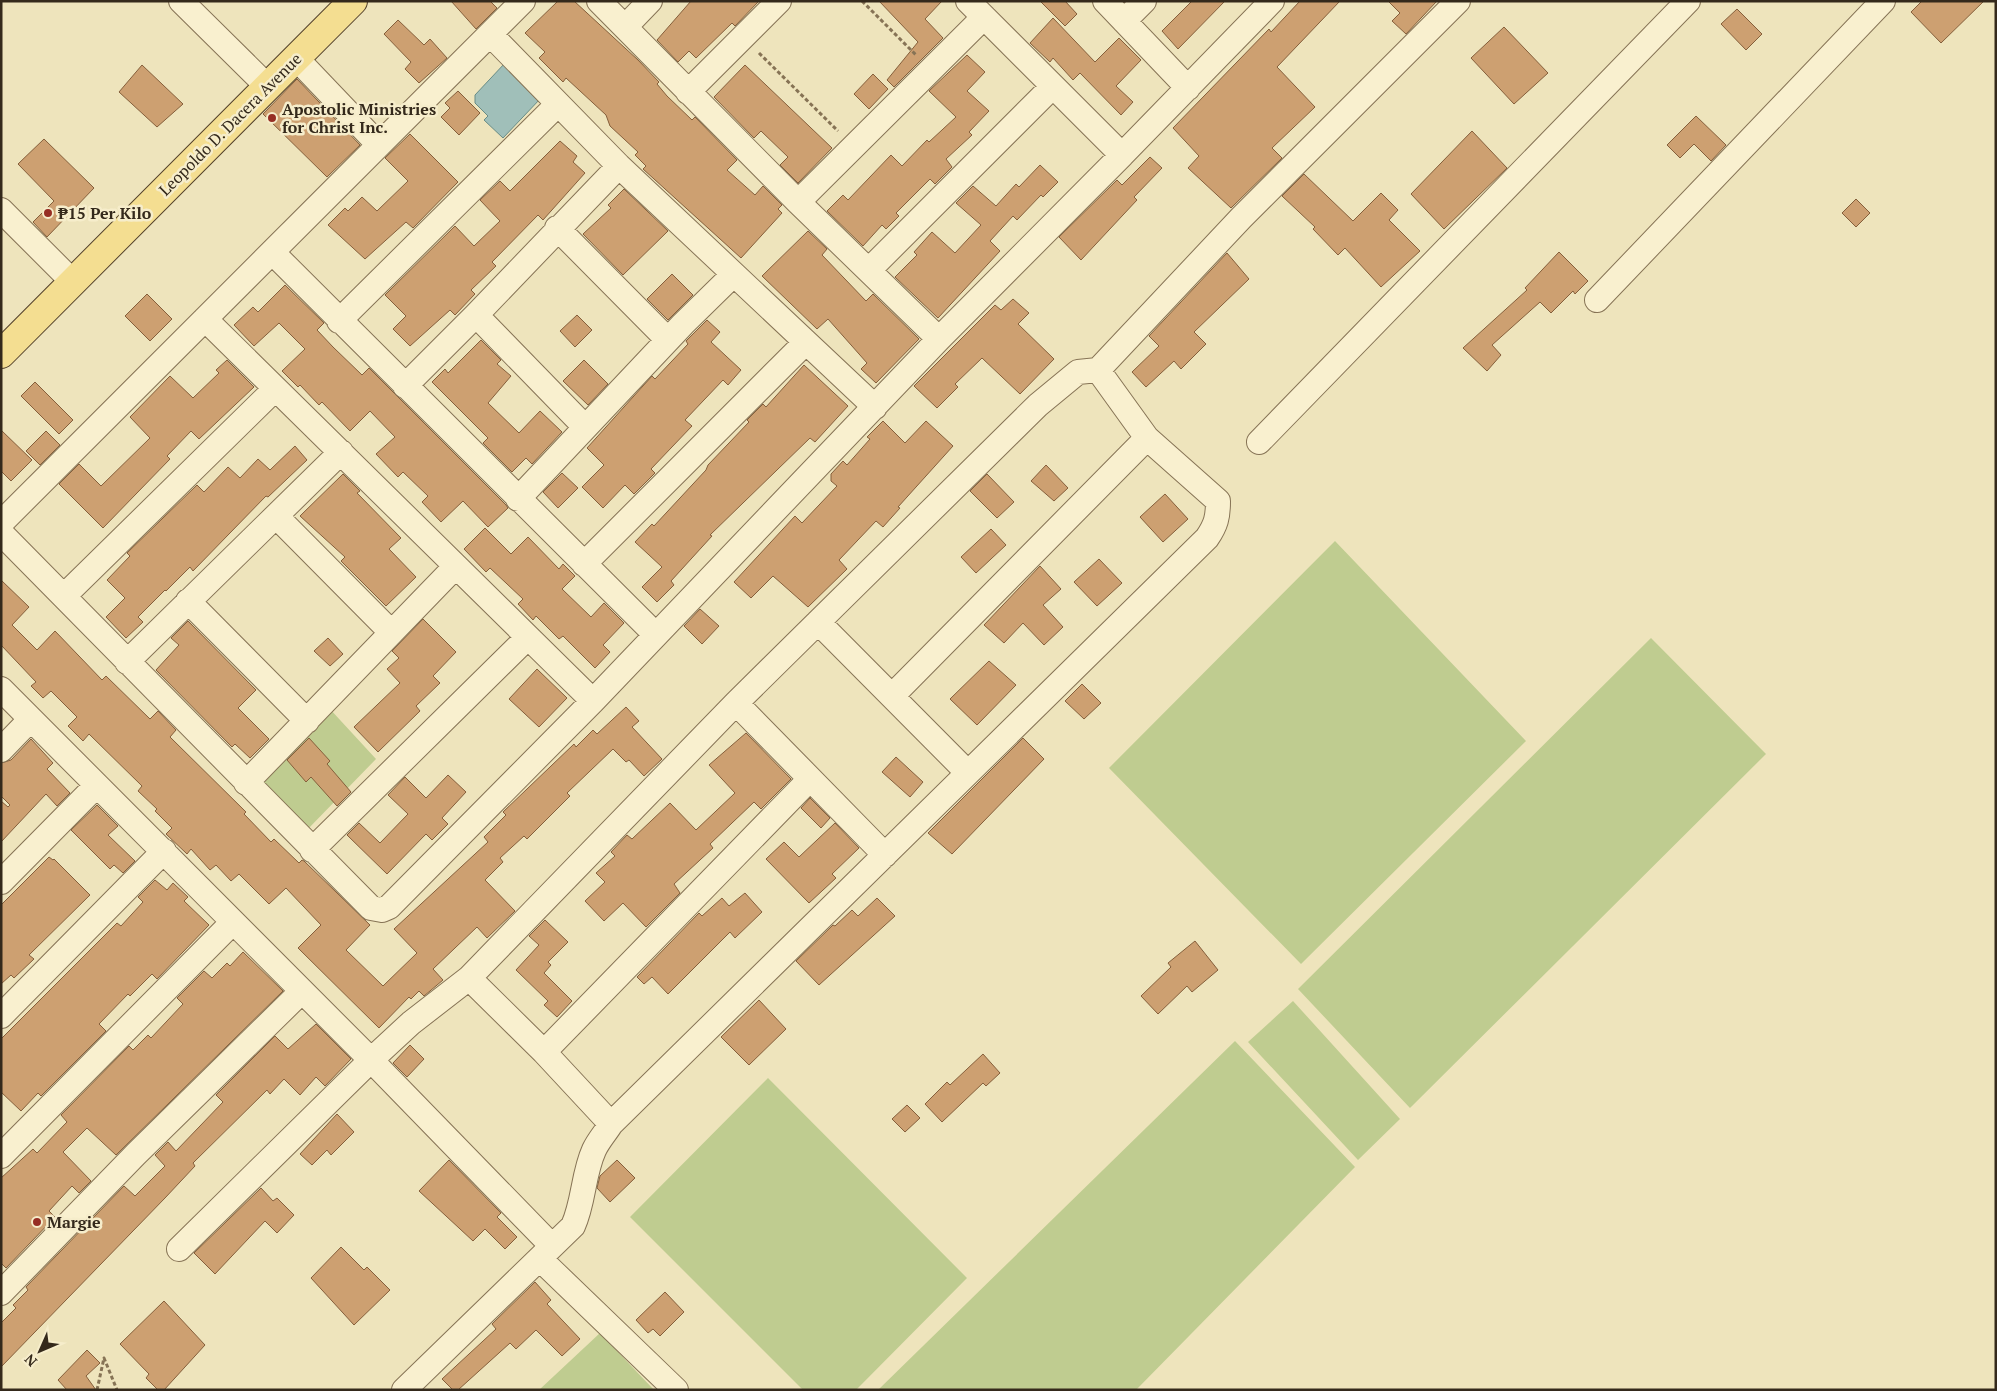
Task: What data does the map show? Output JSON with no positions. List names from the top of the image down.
{
  "streets": {
    "main road": ["Leopoldo D. Dacera Avenue"]
  },
  "places": ["Apostolic Ministries for Christ Inc.", "₱15 Per Kilo", "Margie"],
  "north": "bottom left"
}
